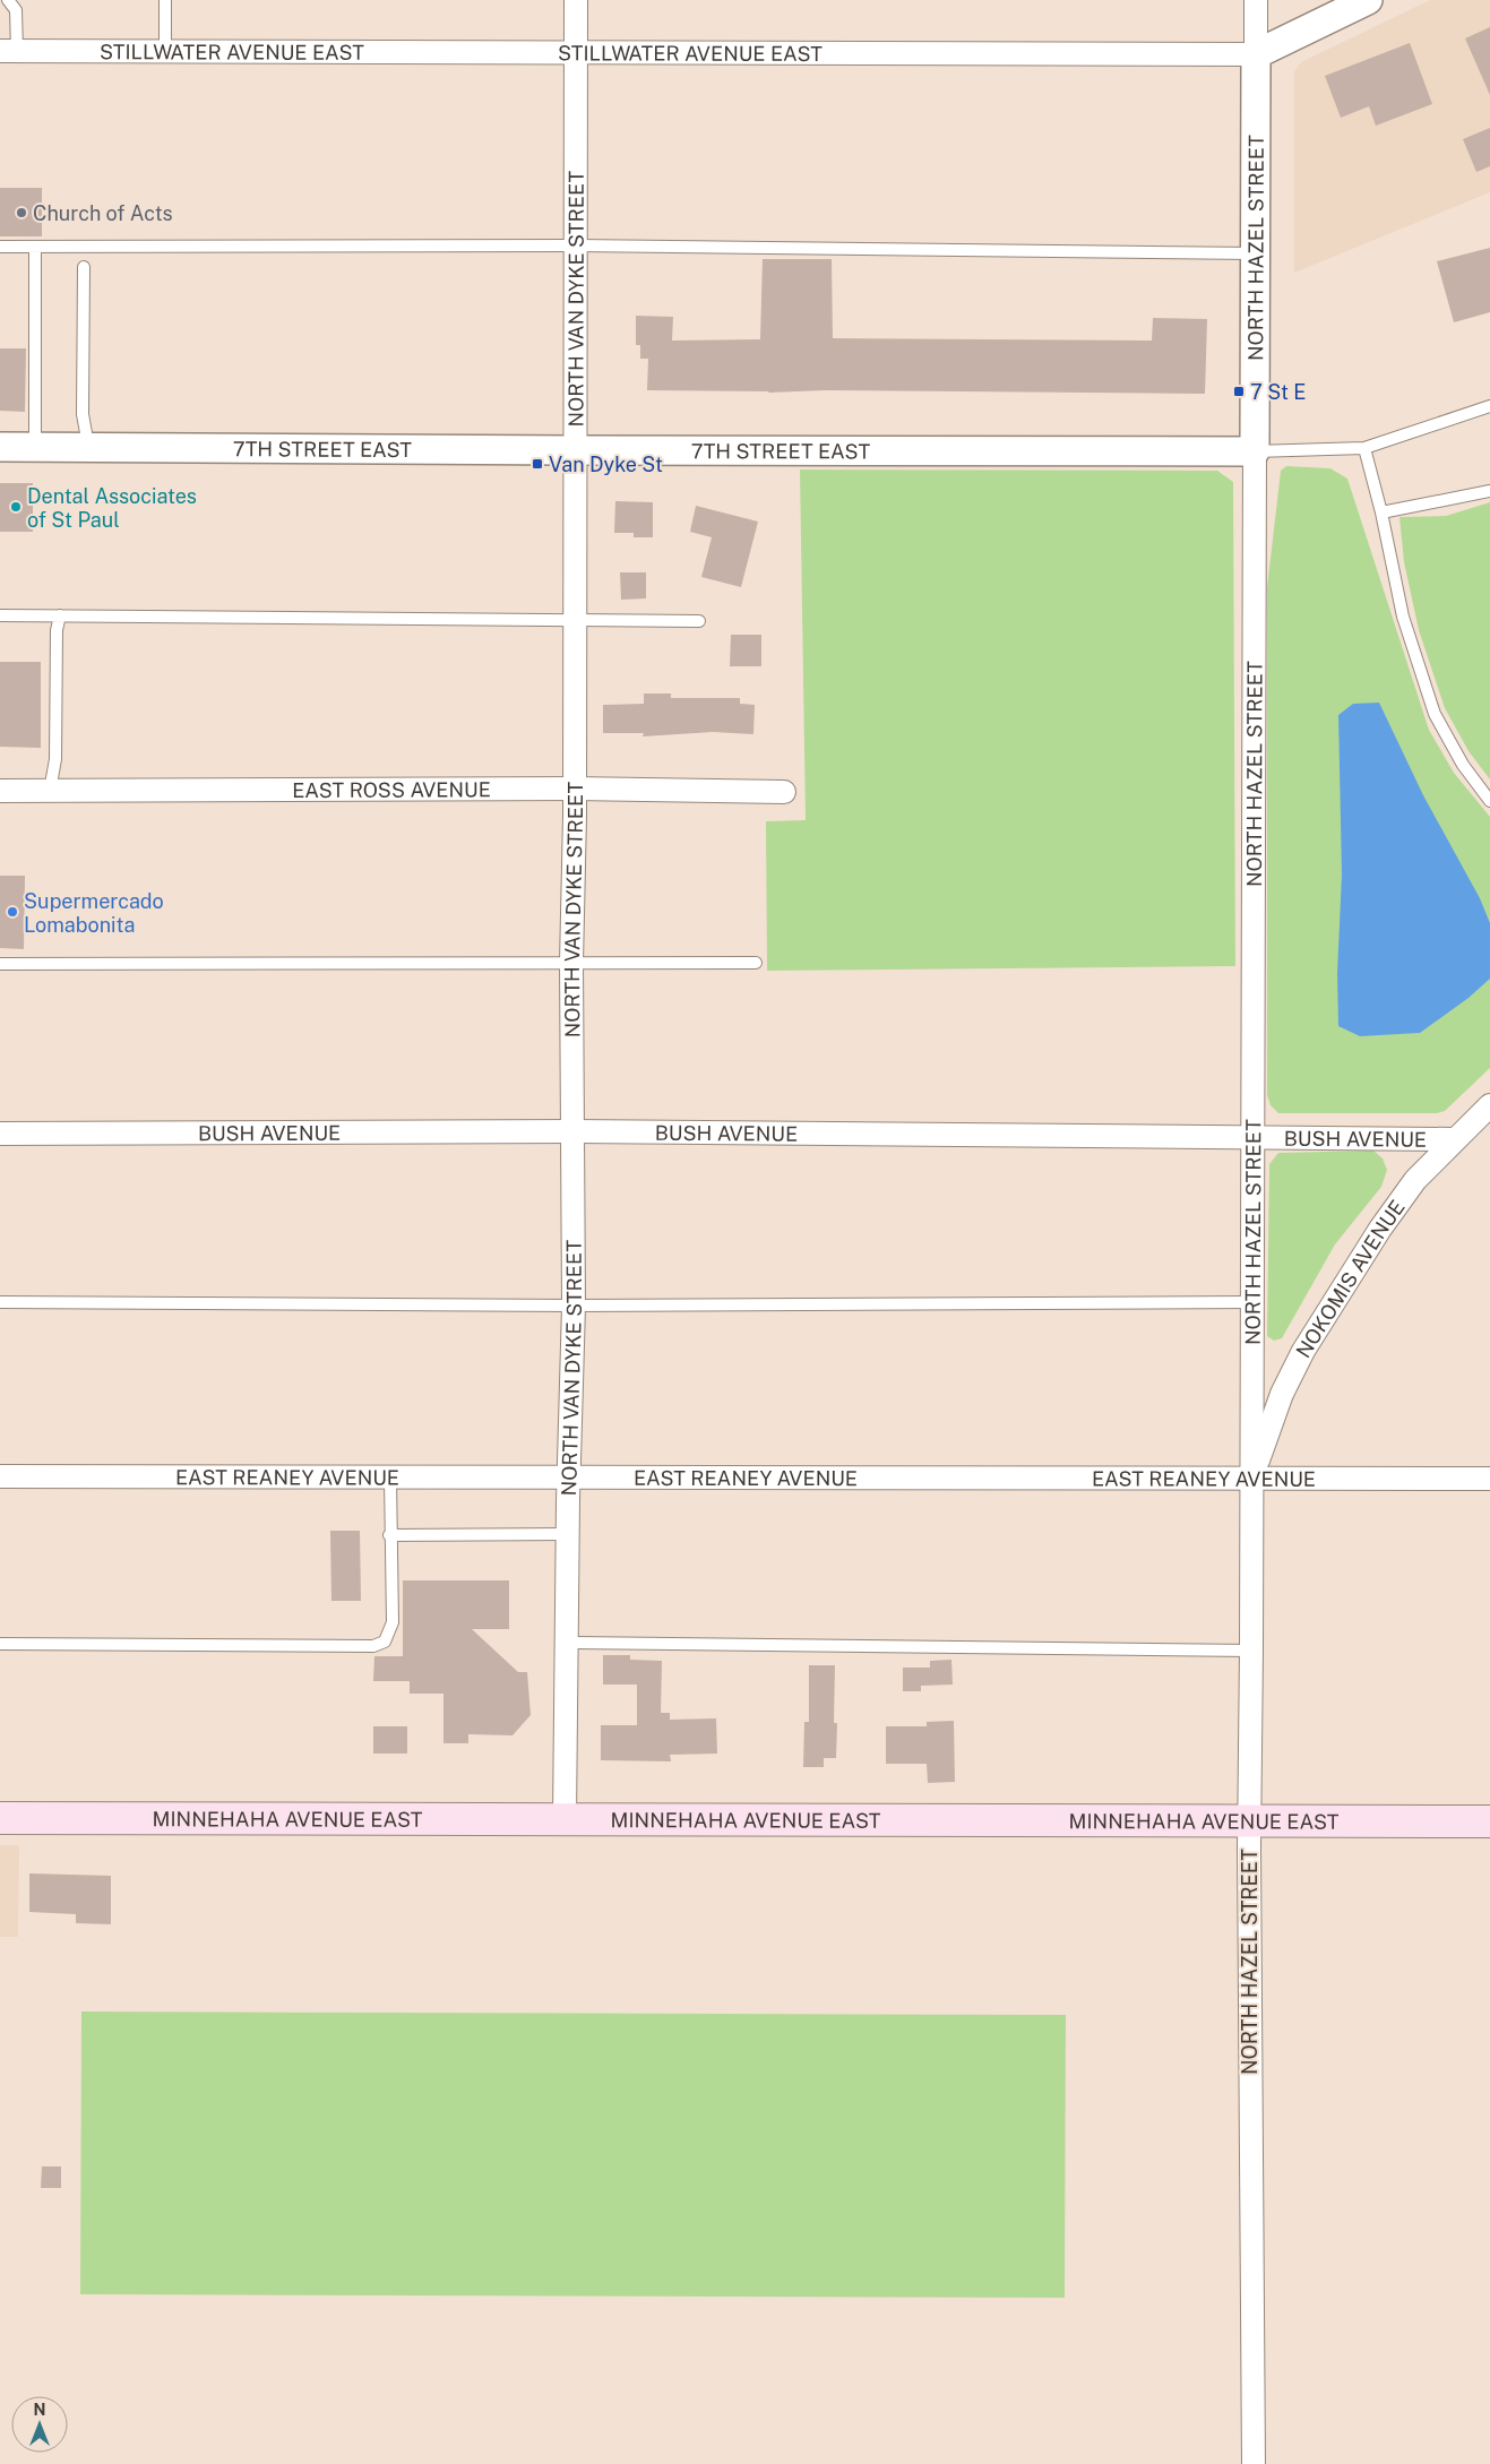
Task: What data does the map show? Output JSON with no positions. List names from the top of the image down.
{
  "streets": {
    "main road": ["MINNEHAHA AVENUE EAST"],
    "street": [
      "STILLWATER AVENUE EAST",
      "NORTH HAZEL STREET",
      "NORTH VAN DYKE STREET",
      "7TH STREET EAST",
      "EAST ROSS AVENUE",
      "BUSH AVENUE",
      "NOKOMIS AVENUE",
      "EAST REANEY AVENUE"
    ]
  },
  "crossings": [
    ["STILLWATER AVENUE EAST", "NORTH HAZEL STREET"],
    ["STILLWATER AVENUE EAST", "NORTH VAN DYKE STREET"],
    ["NORTH HAZEL STREET", "7TH STREET EAST"],
    ["NORTH HAZEL STREET", "BUSH AVENUE"],
    ["NORTH HAZEL STREET", "NOKOMIS AVENUE"],
    ["NORTH HAZEL STREET", "EAST REANEY AVENUE"],
    ["NORTH HAZEL STREET", "MINNEHAHA AVENUE EAST"],
    ["NORTH VAN DYKE STREET", "7TH STREET EAST"],
    ["NORTH VAN DYKE STREET", "EAST ROSS AVENUE"],
    ["NORTH VAN DYKE STREET", "BUSH AVENUE"],
    ["NORTH VAN DYKE STREET", "EAST REANEY AVENUE"],
    ["NORTH VAN DYKE STREET", "MINNEHAHA AVENUE EAST"],
    ["BUSH AVENUE", "NOKOMIS AVENUE"],
    ["NOKOMIS AVENUE", "EAST REANEY AVENUE"]
  ],
  "places": {
    "other": ["Church of Acts", "Dental Associates of St Paul", "Supermercado Lomabonita"],
    "transit": ["7 St E", "Van Dyke St"]
  },
  "north": "top"
}
